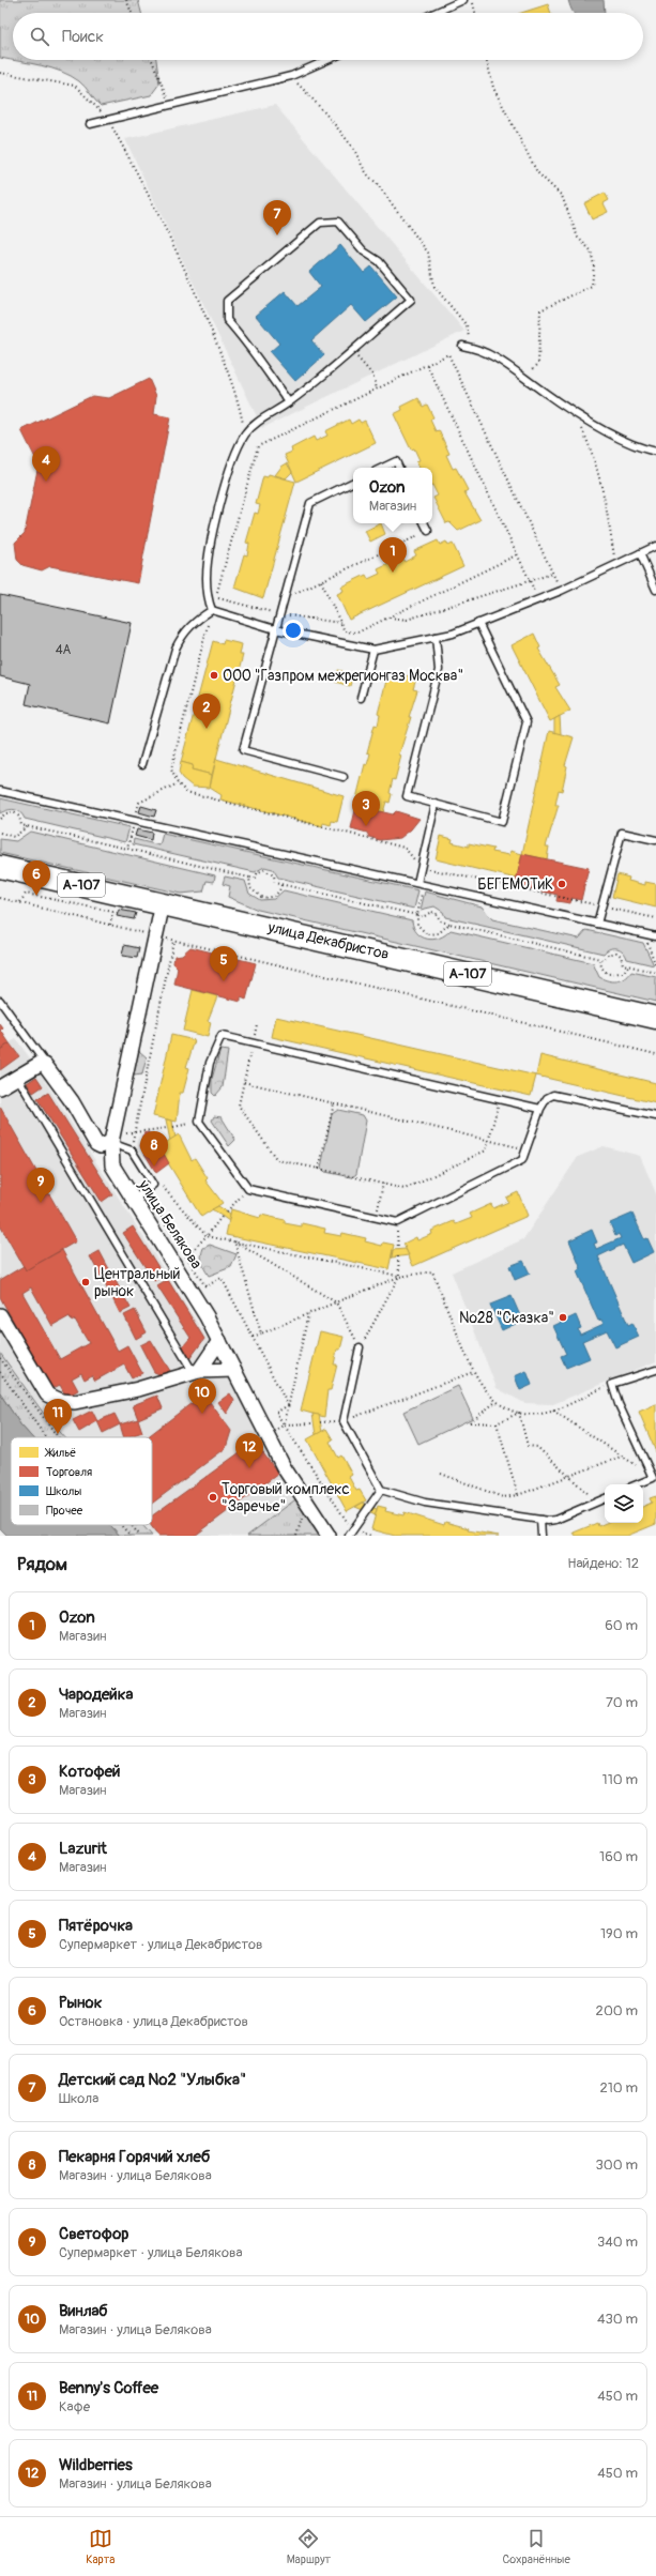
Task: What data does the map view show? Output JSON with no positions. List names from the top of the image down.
{
  "streets": {
    "main road": ["А-107", "улица Декабристов"],
    "street": ["улица Белякова"]
  },
  "crossings": [
    ["улица Декабристов", "улица Белякова"]
  ],
  "places": [
    "ООО \"Газпром межрегионгаз Москва\"",
    "БЕГЕМОТиК",
    "Центральный рынок",
    "№28 \"Сказка\"",
    "Торговый комплекс \"Заречье\""
  ],
  "house_numbers": ["4А"],
  "legend": [
    "Жильё",
    "Торговля",
    "Школы",
    "Прочее"
  ],
  "page": {
    "search": "Поиск",
    "pins": [
      "7",
      "4",
      "1",
      "2",
      "3",
      "6",
      "5",
      "8",
      "9",
      "10",
      "11",
      "12"
    ],
    "popup": ["Ozon", "Магазин"],
    "heading": ["Рядом", "Найдено: 12"],
    "list": [
      {
        "mark": "1",
        "name": "Ozon",
        "note": "Магазин",
        "value": "60 m"
      },
      {
        "mark": "2",
        "name": "Чародейка",
        "note": "Магазин",
        "value": "70 m"
      },
      {
        "mark": "3",
        "name": "Котофей",
        "note": "Магазин",
        "value": "110 m"
      },
      {
        "mark": "4",
        "name": "Lazurit",
        "note": "Магазин",
        "value": "160 m"
      },
      {
        "mark": "5",
        "name": "Пятёрочка",
        "note": "Супермаркет · улица Декабристов",
        "value": "190 m"
      },
      {
        "mark": "6",
        "name": "Рынок",
        "note": "Остановка · улица Декабристов",
        "value": "200 m"
      },
      {
        "mark": "7",
        "name": "Детский сад №2 \"Улыбка\"",
        "note": "Школа",
        "value": "210 m"
      },
      {
        "mark": "8",
        "name": "Пекарня Горячий хлеб",
        "note": "Магазин · улица Белякова",
        "value": "300 m"
      },
      {
        "mark": "9",
        "name": "Светофор",
        "note": "Супермаркет · улица Белякова",
        "value": "340 m"
      },
      {
        "mark": "10",
        "name": "Винлаб",
        "note": "Магазин · улица Белякова",
        "value": "430 m"
      },
      {
        "mark": "11",
        "name": "Benny's Coffee",
        "note": "Кафе",
        "value": "450 m"
      },
      {
        "mark": "12",
        "name": "Wildberries",
        "note": "Магазин · улица Белякова",
        "value": "450 m"
      }
    ],
    "nav": ["Карта", "Маршрут", "Сохранённые"]
  }
}
